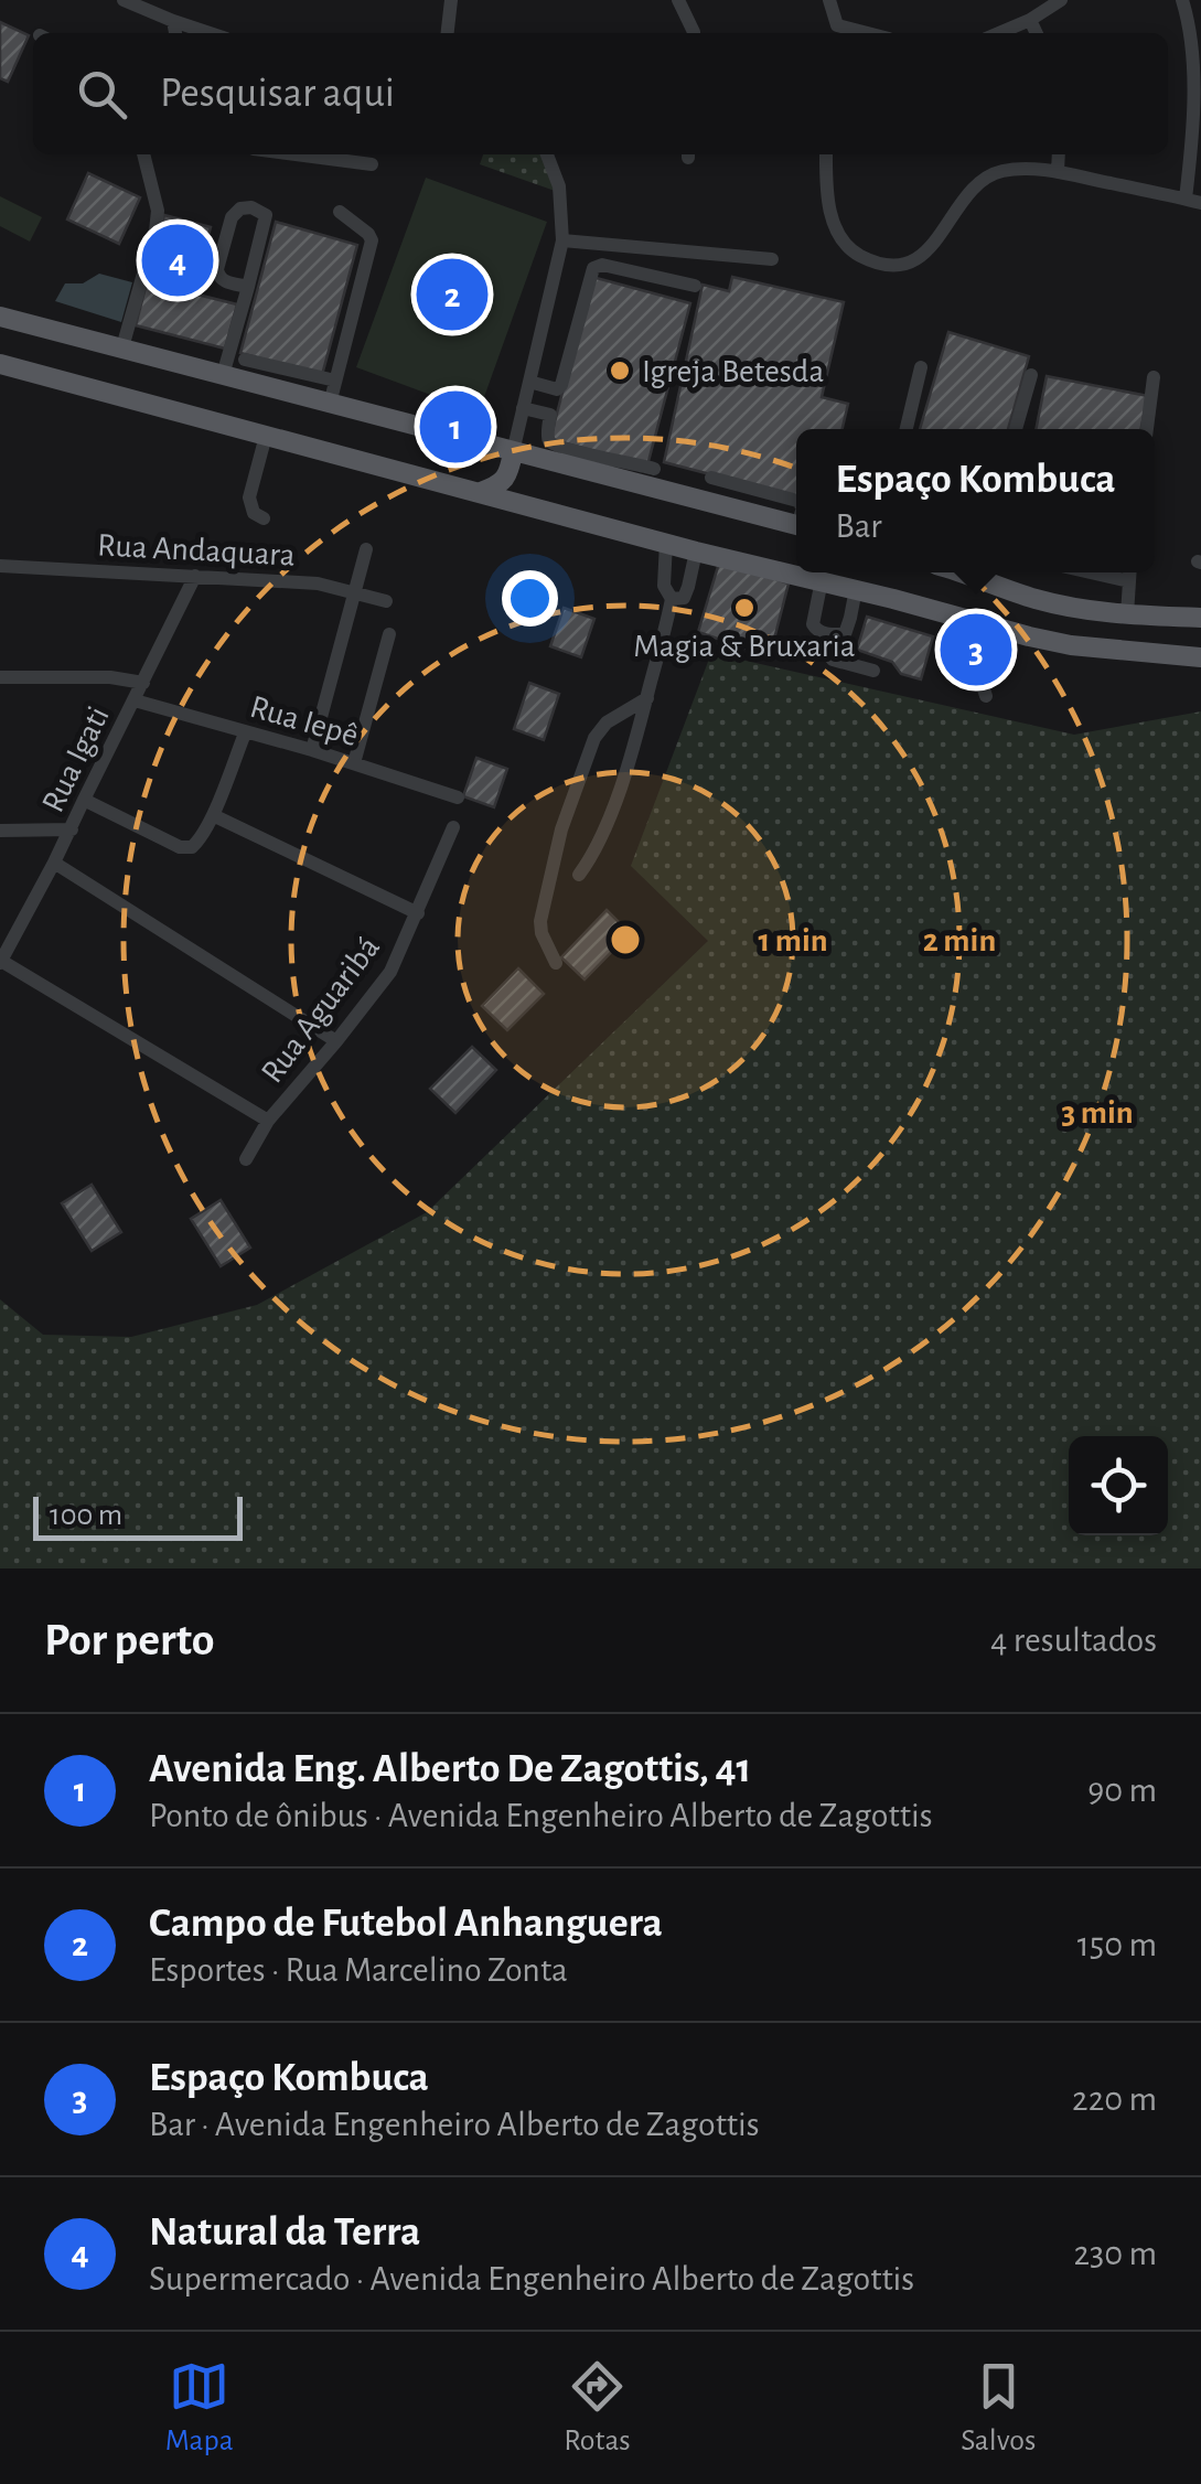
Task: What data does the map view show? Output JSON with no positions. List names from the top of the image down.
{
  "streets": {
    "street": [
      "Rua Andaquara",
      "Rua Iepê",
      "Rua Igati",
      "Rua Aguaribá"
    ]
  },
  "crossings": [
    ["Rua Andaquara", "Rua Igati"],
    ["Rua Iepê", "Rua Igati"]
  ],
  "places": ["Igreja Betesda", "Magia & Bruxaria"],
  "scale_bar": "100 m",
  "page": {
    "search": "Pesquisar aqui",
    "pins": [
      "4",
      "2",
      "1",
      "3"
    ],
    "popup": ["Espaço Kombuca", "Bar"],
    "scale": "100 m",
    "heading": ["Por perto", "4 resultados"],
    "list": [
      {
        "mark": "1",
        "name": "Avenida Eng. Alberto De Zagottis, 41",
        "note": "Ponto de ônibus · Avenida Engenheiro Alberto de Zagottis",
        "value": "90 m"
      },
      {
        "mark": "2",
        "name": "Campo de Futebol Anhanguera",
        "note": "Esportes · Rua Marcelino Zonta",
        "value": "150 m"
      },
      {
        "mark": "3",
        "name": "Espaço Kombuca",
        "note": "Bar · Avenida Engenheiro Alberto de Zagottis",
        "value": "220 m"
      },
      {
        "mark": "4",
        "name": "Natural da Terra",
        "note": "Supermercado · Avenida Engenheiro Alberto de Zagottis",
        "value": "230 m"
      }
    ],
    "nav": ["Mapa", "Rotas", "Salvos"]
  },
  "rings": ["1 min", "2 min", "3 min"]
}
